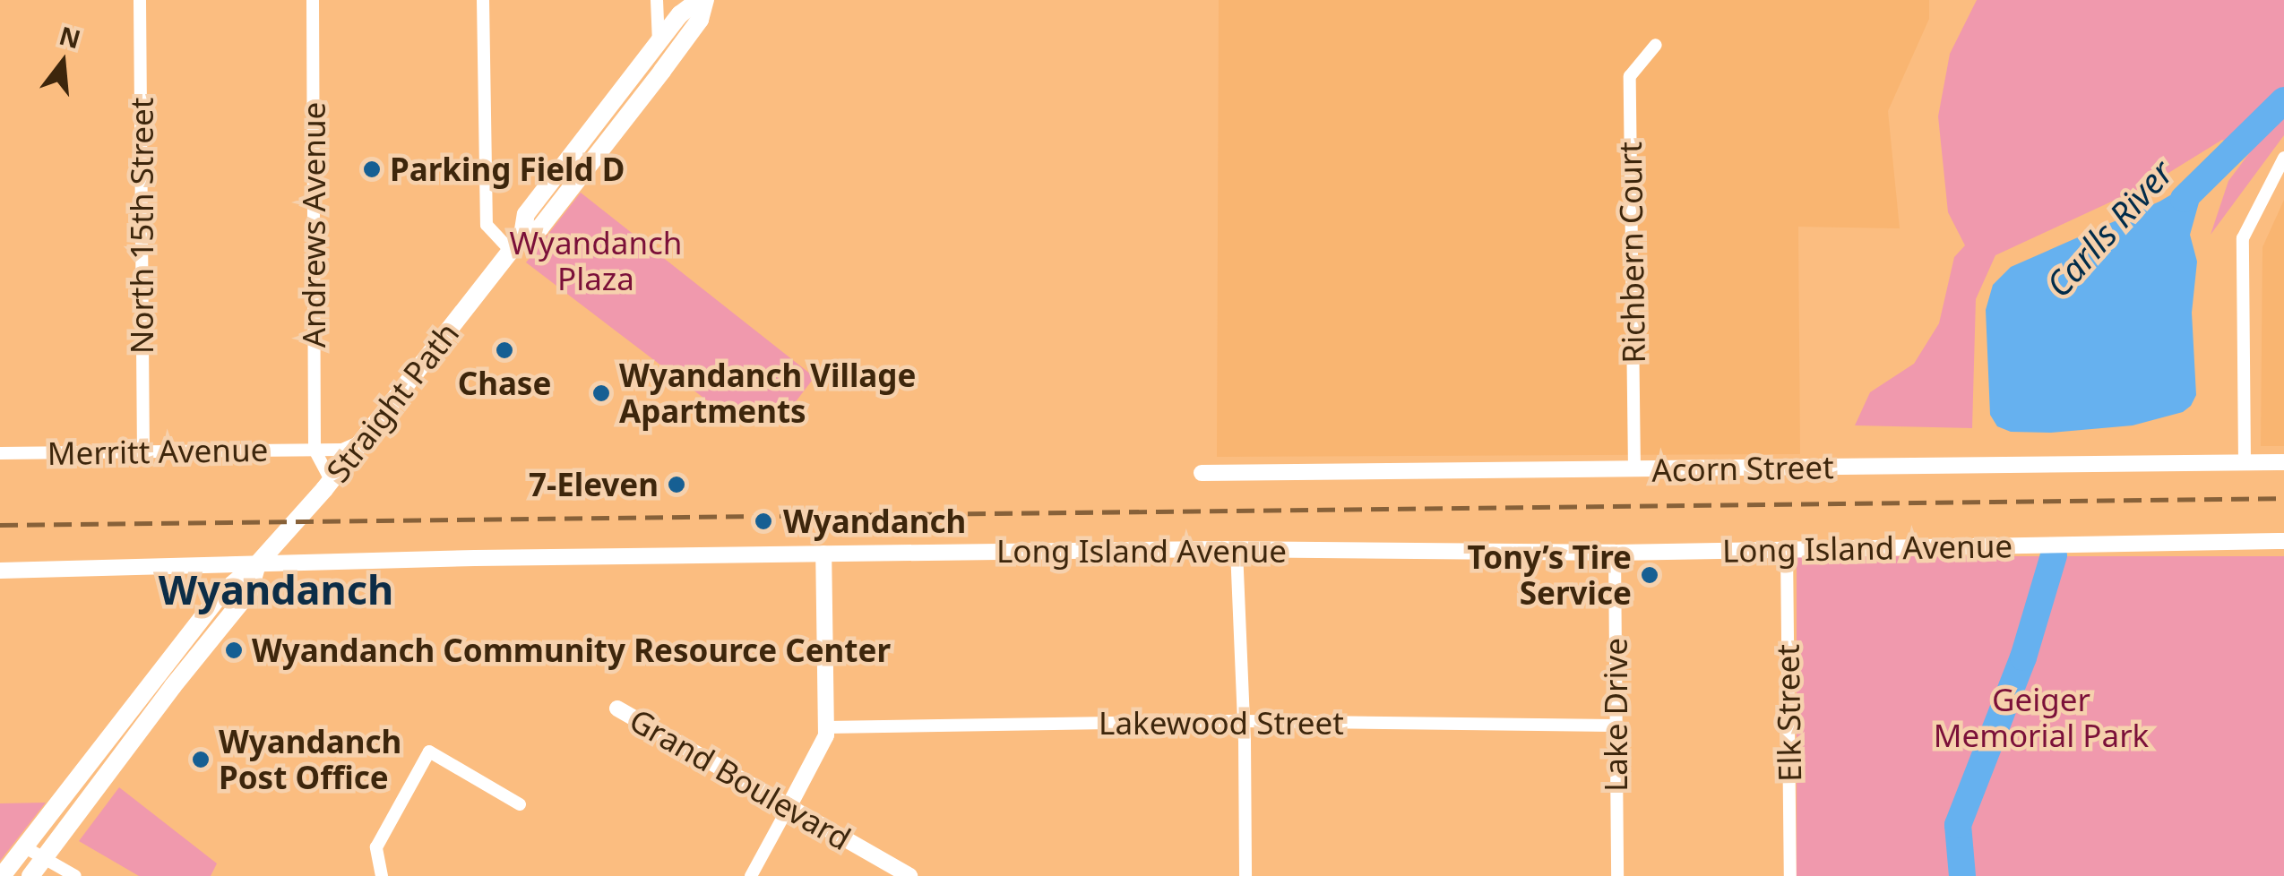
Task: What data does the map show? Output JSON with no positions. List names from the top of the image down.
{
  "streets": {
    "main road": ["Straight Path"],
    "street": [
      "Andrews Avenue",
      "North 15th Street",
      "Richbern Court",
      "Merritt Avenue",
      "Acorn Street",
      "Long Island Avenue",
      "Elk Street",
      "Lake Drive",
      "Lakewood Street",
      "Grand Boulevard"
    ]
  },
  "crossings": [
    ["Andrews Avenue", "Merritt Avenue"],
    ["North 15th Street", "Merritt Avenue"],
    ["Richbern Court", "Acorn Street"],
    ["Straight Path", "Merritt Avenue"],
    ["Straight Path", "Long Island Avenue"],
    ["Long Island Avenue", "Elk Street"],
    ["Long Island Avenue", "Lake Drive"],
    ["Lake Drive", "Lakewood Street"]
  ],
  "districts": ["Wyandanch"],
  "water": ["Carlls River"],
  "parks": ["Wyandanch Plaza", "Geiger Memorial Park"],
  "places": [
    "Parking Field D",
    "Chase",
    "Wyandanch Village Apartments",
    "7-Eleven",
    "Wyandanch",
    "Tony’s Tire Service",
    "Wyandanch Community Resource Center",
    "Wyandanch Post Office"
  ],
  "north": "top"
}
